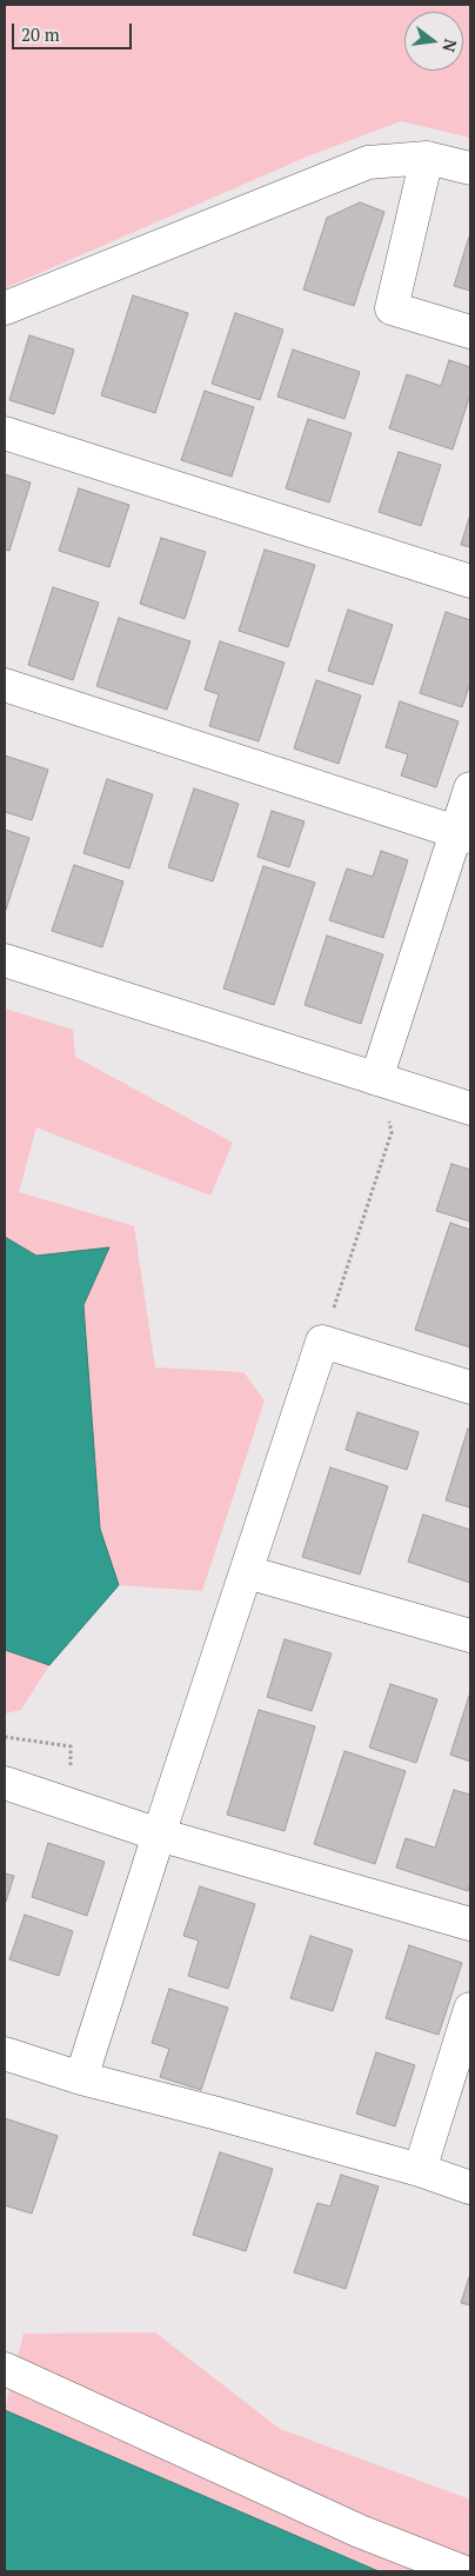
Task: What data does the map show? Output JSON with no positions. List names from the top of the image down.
{
  "scale_bar": "20 m",
  "north": "right"
}
